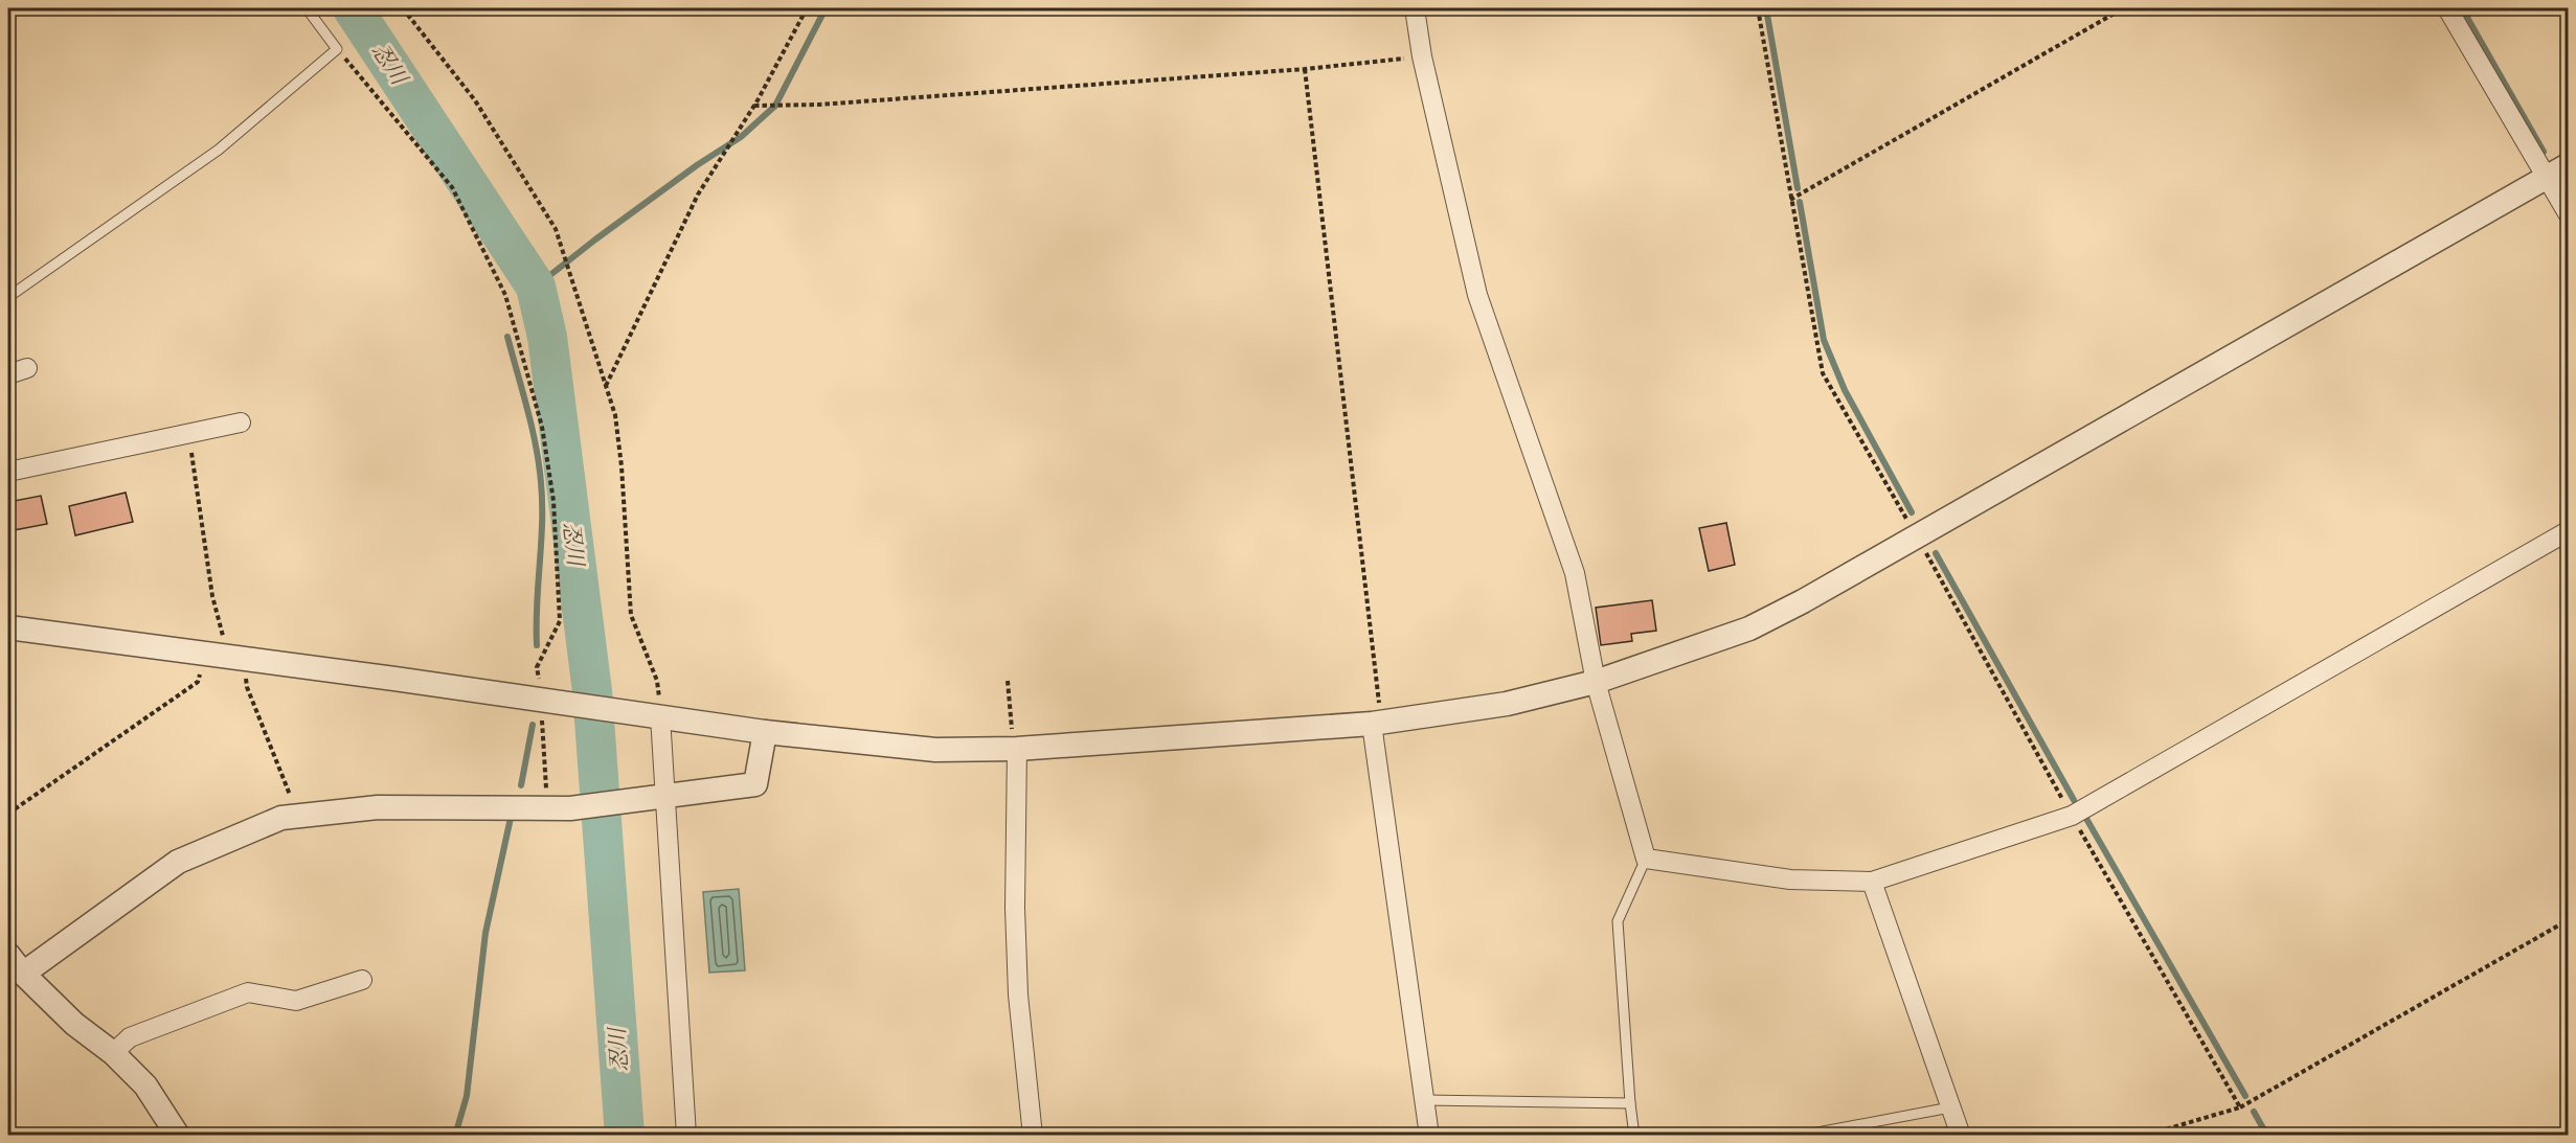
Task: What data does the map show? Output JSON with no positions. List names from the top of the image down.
{
  "water": ["忍川"]
}
